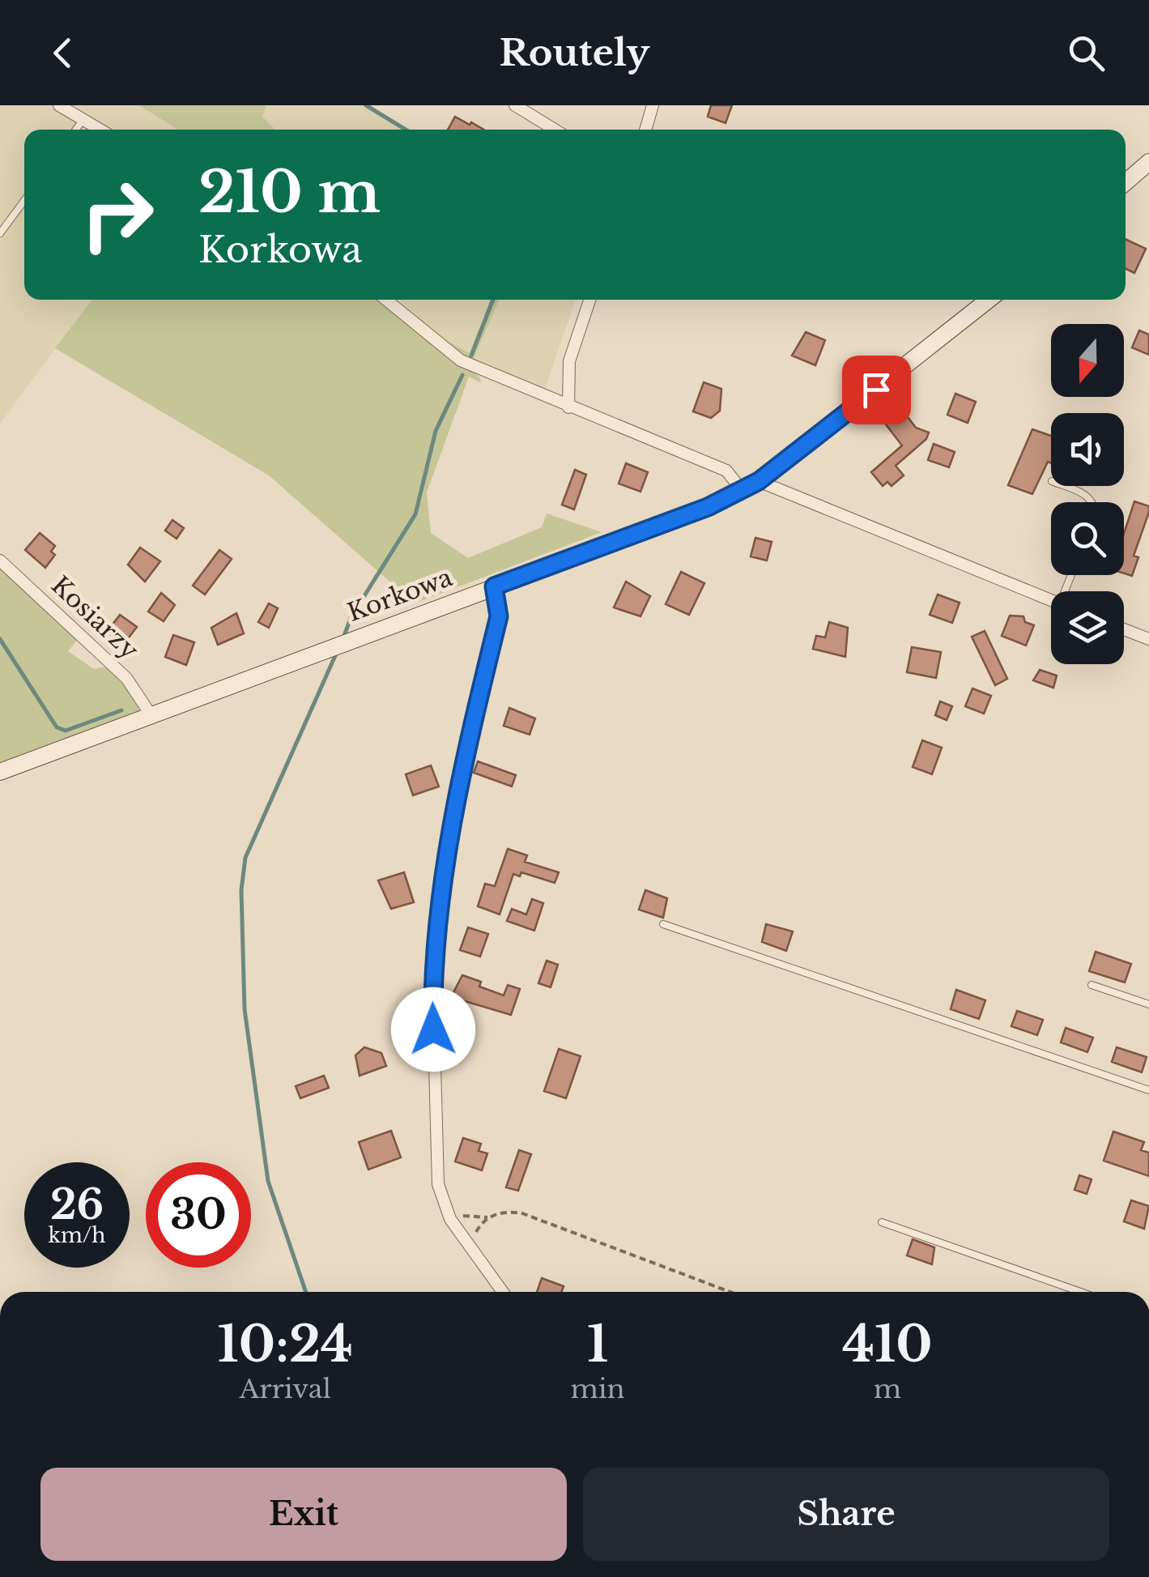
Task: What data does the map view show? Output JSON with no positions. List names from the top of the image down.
{
  "streets": {
    "street": ["Korkowa", "Kosiarzy"]
  },
  "crossings": [
    ["Korkowa", "Kosiarzy"]
  ],
  "north": "bottom",
  "page": {
    "header": "Routely",
    "turn": ["210 m", "Korkowa"],
    "speed": "26 km/h",
    "limit": "30",
    "eta": [
      "10:24",
      "Arrival",
      "1",
      "min",
      "410",
      "m"
    ],
    "buttons": ["Exit", "Share"]
  }
}
